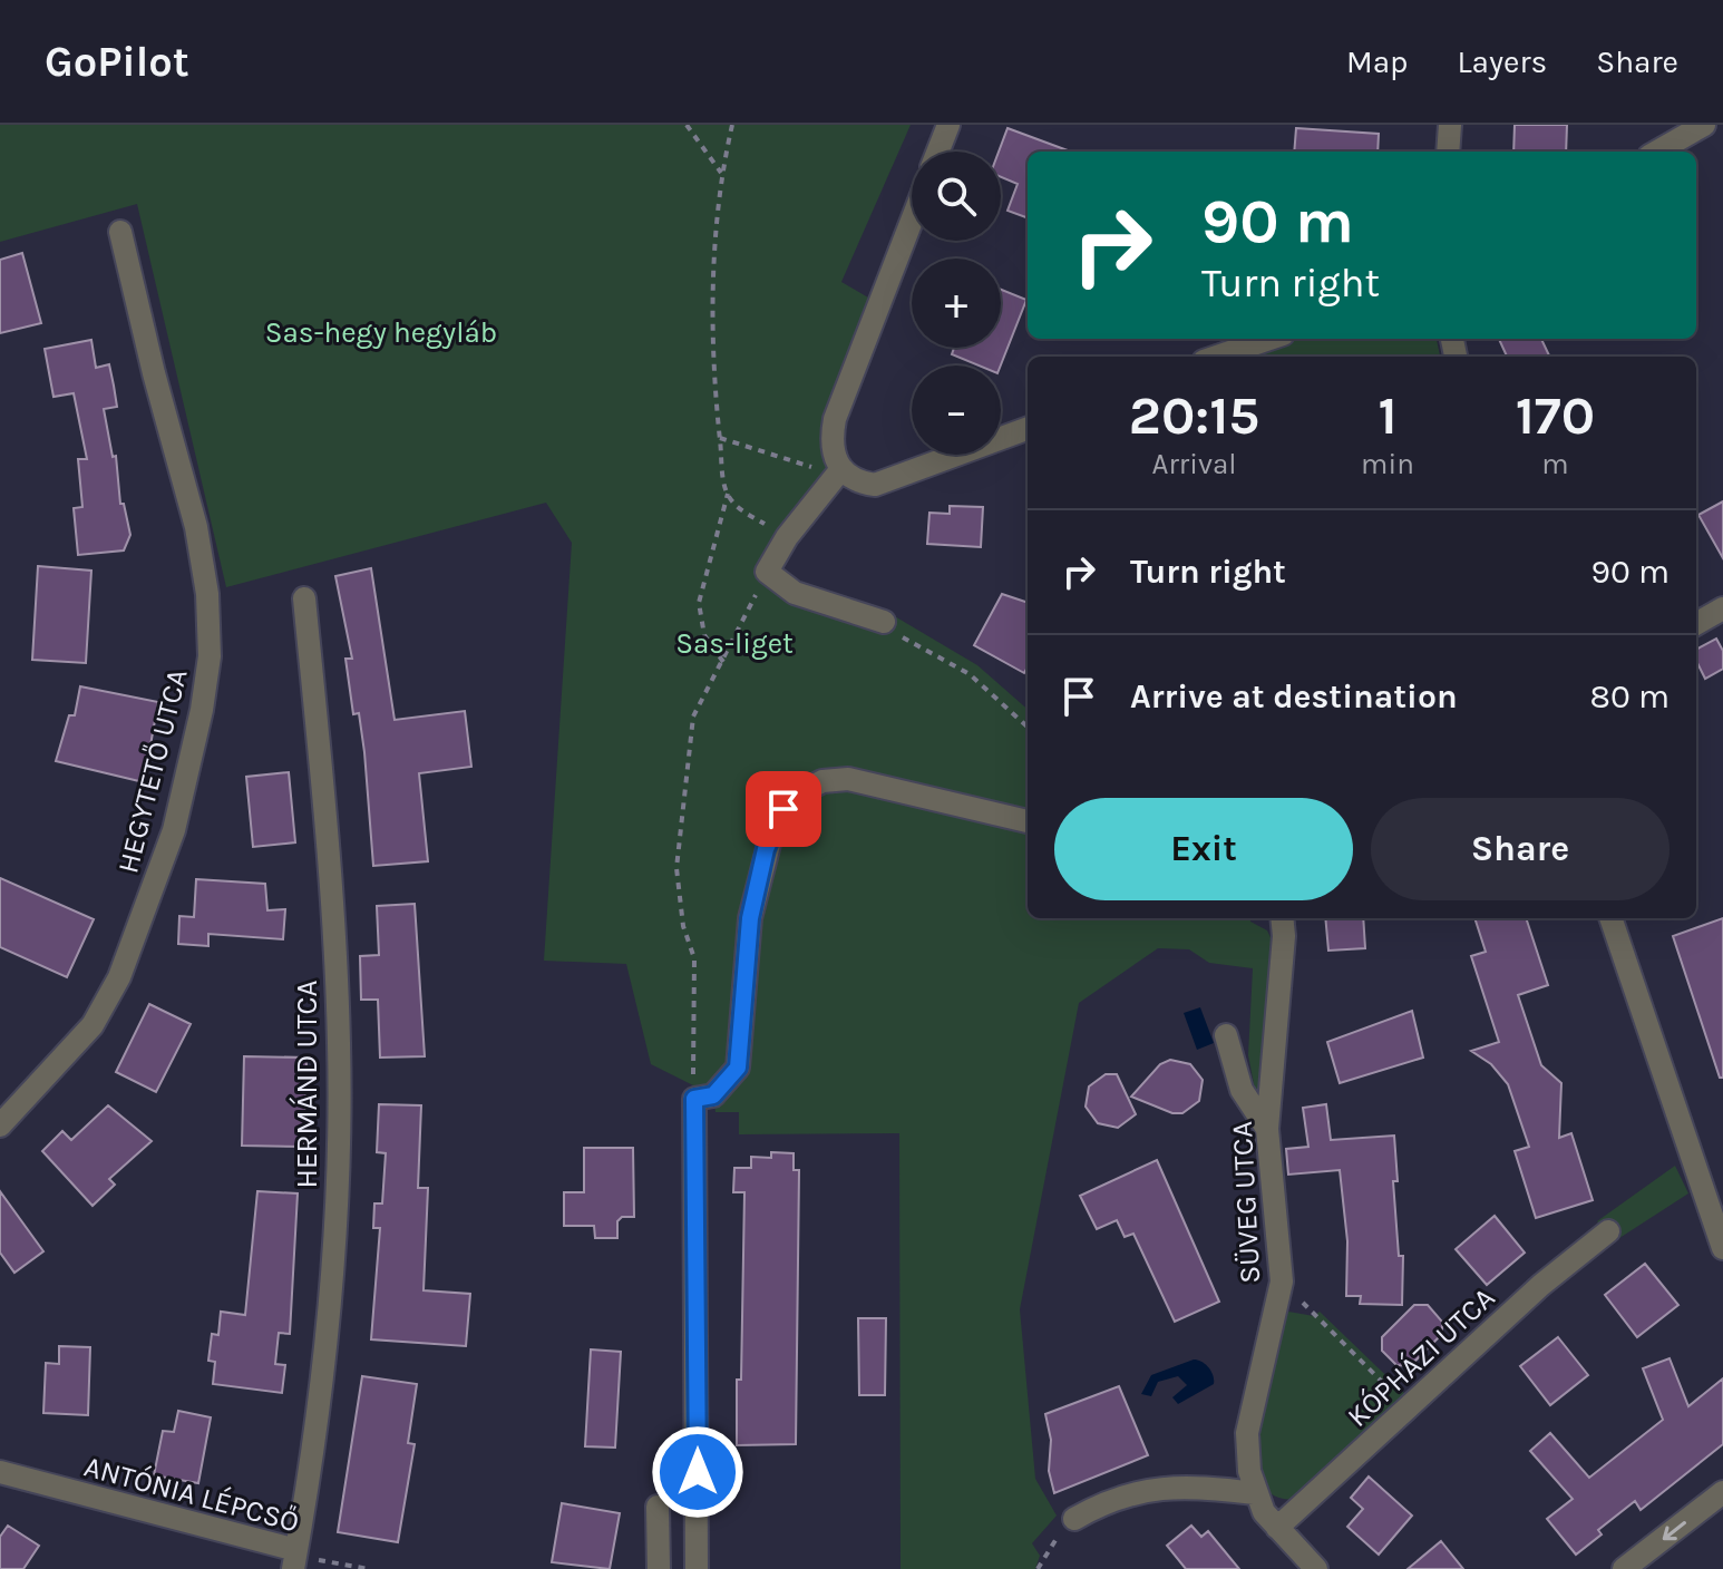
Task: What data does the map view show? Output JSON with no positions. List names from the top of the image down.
{
  "streets": {
    "street": [
      "HEGYTETŐ UTCA",
      "HERMÁND UTCA",
      "SÜVEG UTCA",
      "KÓPHÁZI UTCA",
      "ANTÓNIA LÉPCSŐ"
    ]
  },
  "crossings": [
    ["HERMÁND UTCA", "ANTÓNIA LÉPCSŐ"],
    ["SÜVEG UTCA", "KÓPHÁZI UTCA"]
  ],
  "parks": ["Sas-hegy hegyláb", "Sas-liget"],
  "page": {
    "header": "GoPilot",
    "nav": ["Map", "Layers", "Share"],
    "map_buttons": ["+", "−"],
    "turn": ["90 m", "Turn right"],
    "eta": [
      "20:15",
      "Arrival",
      "1",
      "min",
      "170",
      "m"
    ],
    "list": [
      {
        "name": "Turn right",
        "value": "90 m"
      },
      {
        "name": "Arrive at destination",
        "value": "80 m"
      }
    ],
    "buttons": ["Exit", "Share"]
  }
}
